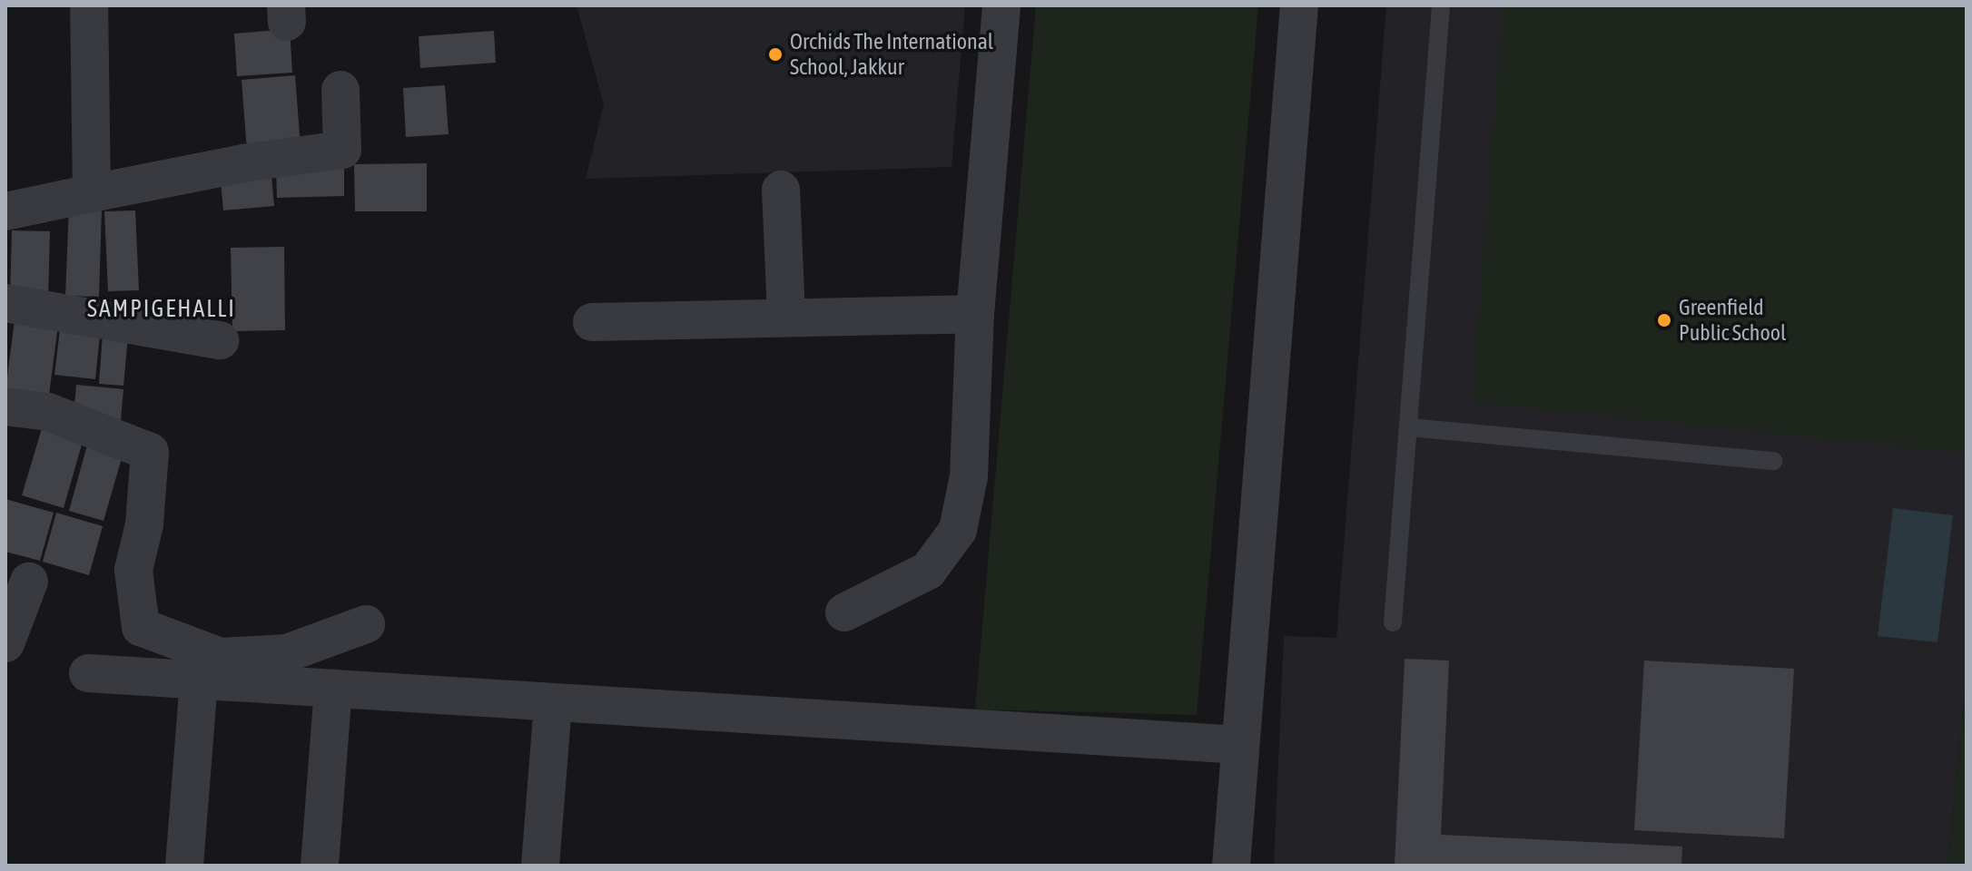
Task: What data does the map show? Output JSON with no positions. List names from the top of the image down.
{
  "districts": ["SAMPIGEHALLI"],
  "places": ["Orchids The International School, Jakkur", "Greenfield Public School"]
}
